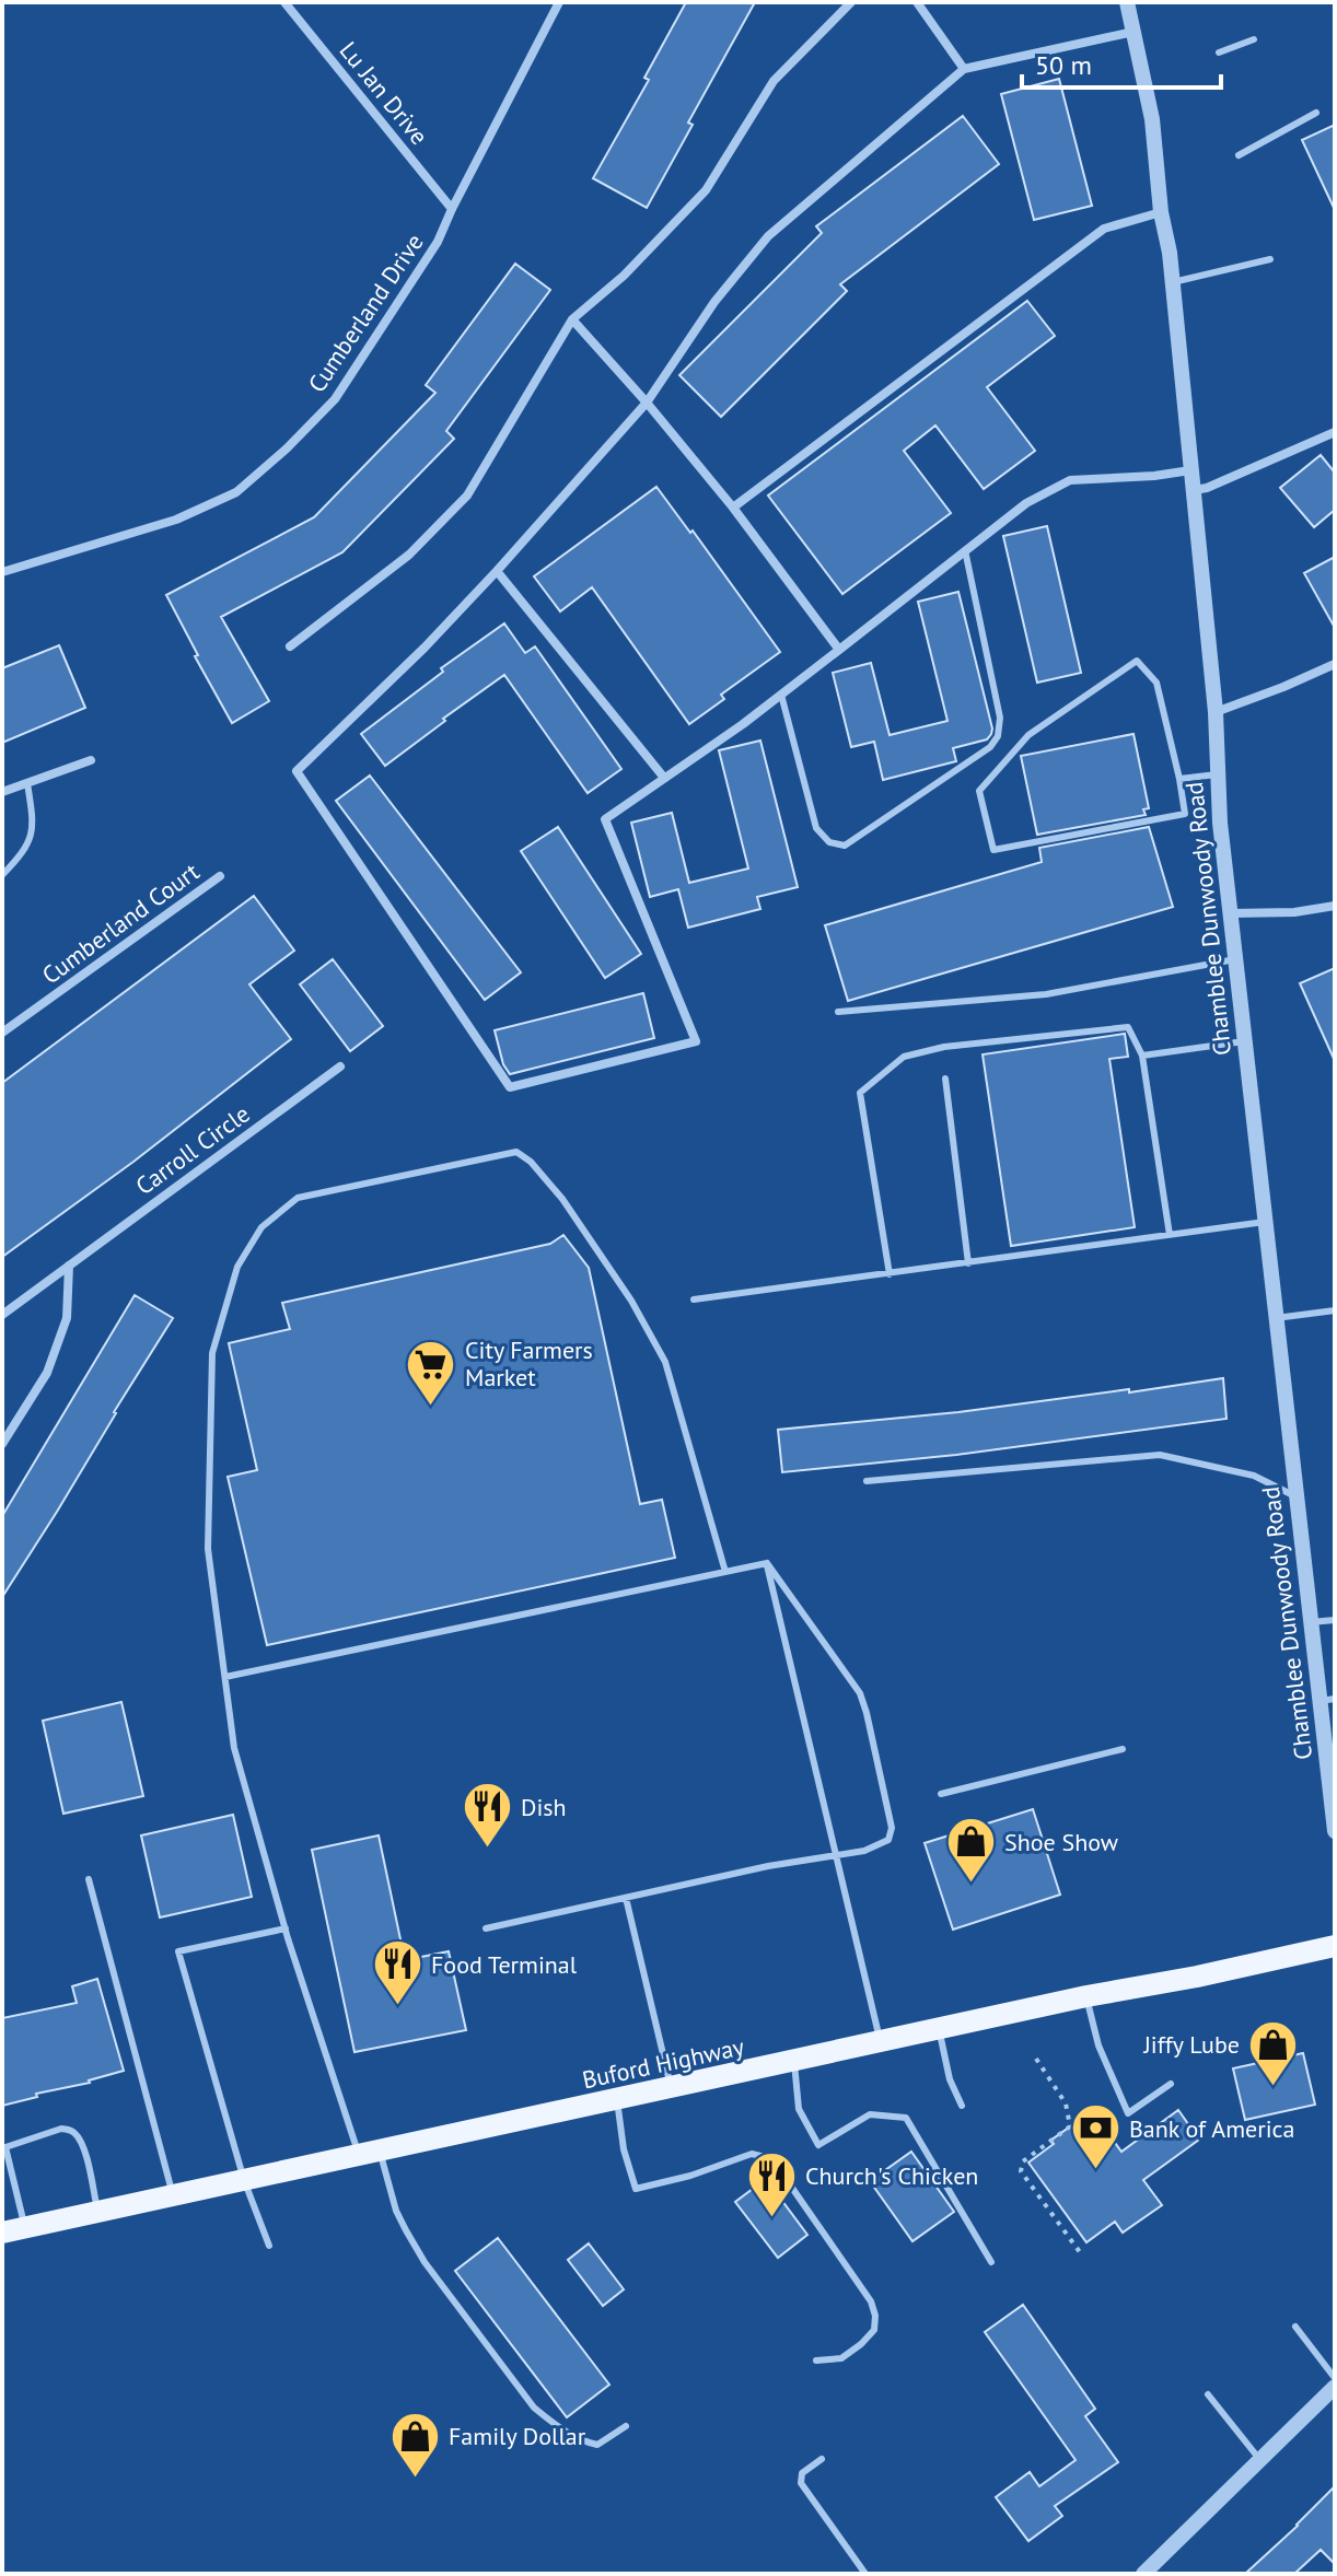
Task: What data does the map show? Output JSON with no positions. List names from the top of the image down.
{
  "streets": {
    "main road": ["Buford Highway"],
    "street": [
      "Lu Jan Drive",
      "Cumberland Drive",
      "Chamblee Dunwoody Road",
      "Cumberland Court",
      "Carroll Circle"
    ]
  },
  "crossings": [
    ["Lu Jan Drive", "Cumberland Drive"]
  ],
  "places": {
    "supermarket": ["City Farmers Market"],
    "restaurant": ["Dish", "Food Terminal", "Church's Chicken"],
    "shop": ["Shoe Show", "Jiffy Lube", "Family Dollar"],
    "bank": ["Bank of America"]
  },
  "scale_bar": "50 m"
}
